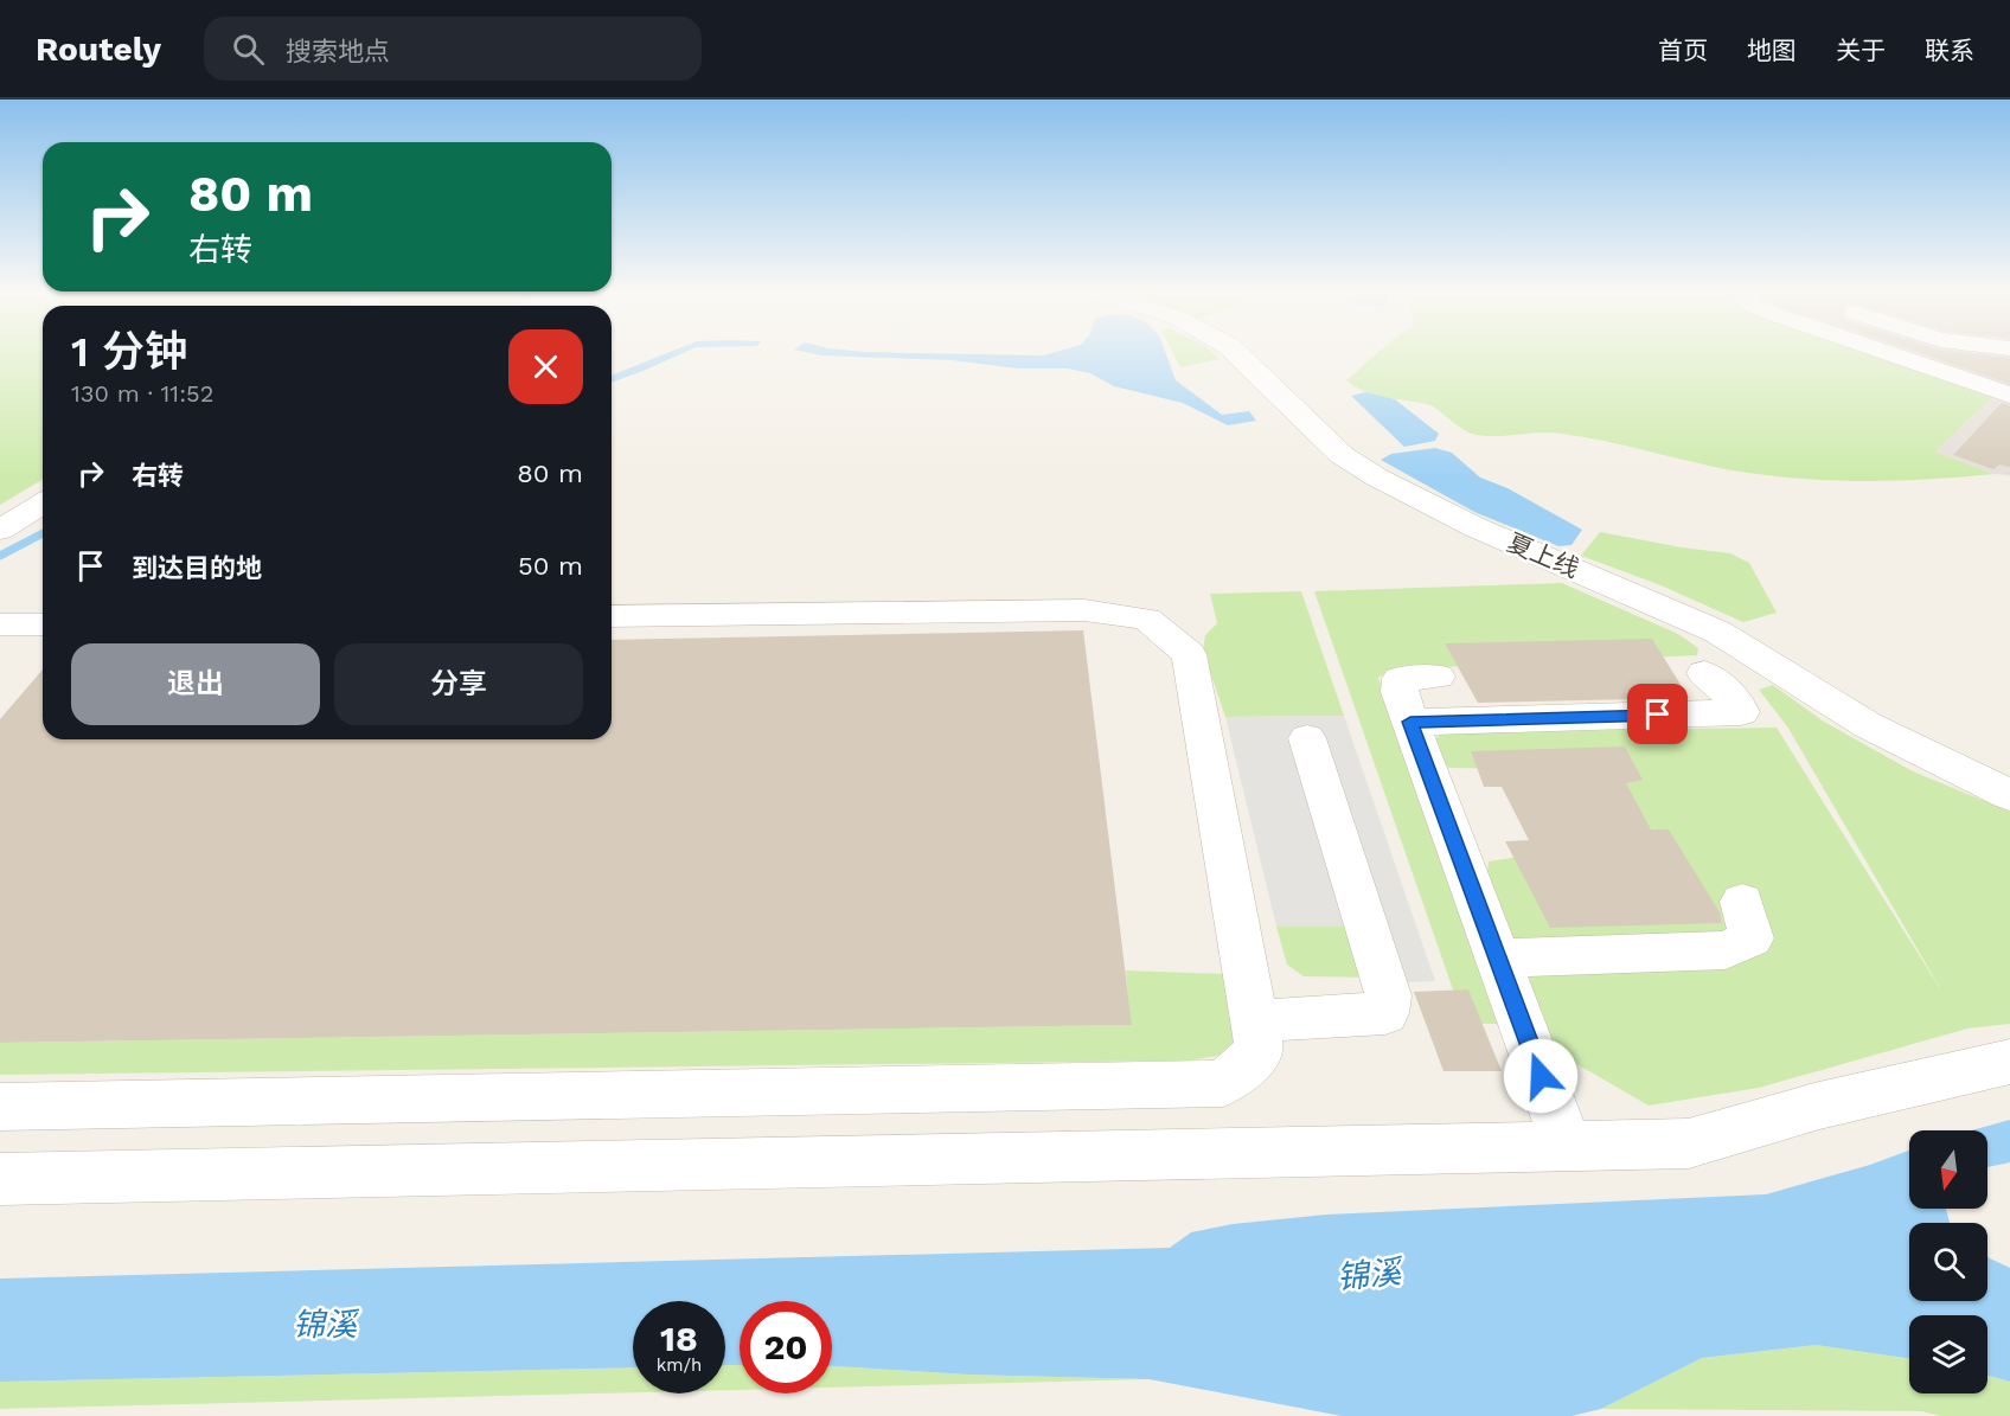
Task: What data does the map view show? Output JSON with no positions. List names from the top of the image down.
{
  "streets": {
    "street": ["夏上线"]
  },
  "water": ["锦溪"],
  "north": "bottom",
  "page": {
    "header": "Routely",
    "search": "搜索地点",
    "nav": [
      "首页",
      "地图",
      "关于",
      "联系"
    ],
    "turn": ["80 m", "右转"],
    "heading": ["1 分钟", "130 m · 11:52"],
    "list": [
      {
        "name": "右转",
        "value": "80 m"
      },
      {
        "name": "到达目的地",
        "value": "50 m"
      }
    ],
    "buttons": ["退出", "分享"],
    "speed": "18 km/h",
    "limit": "20"
  }
}
